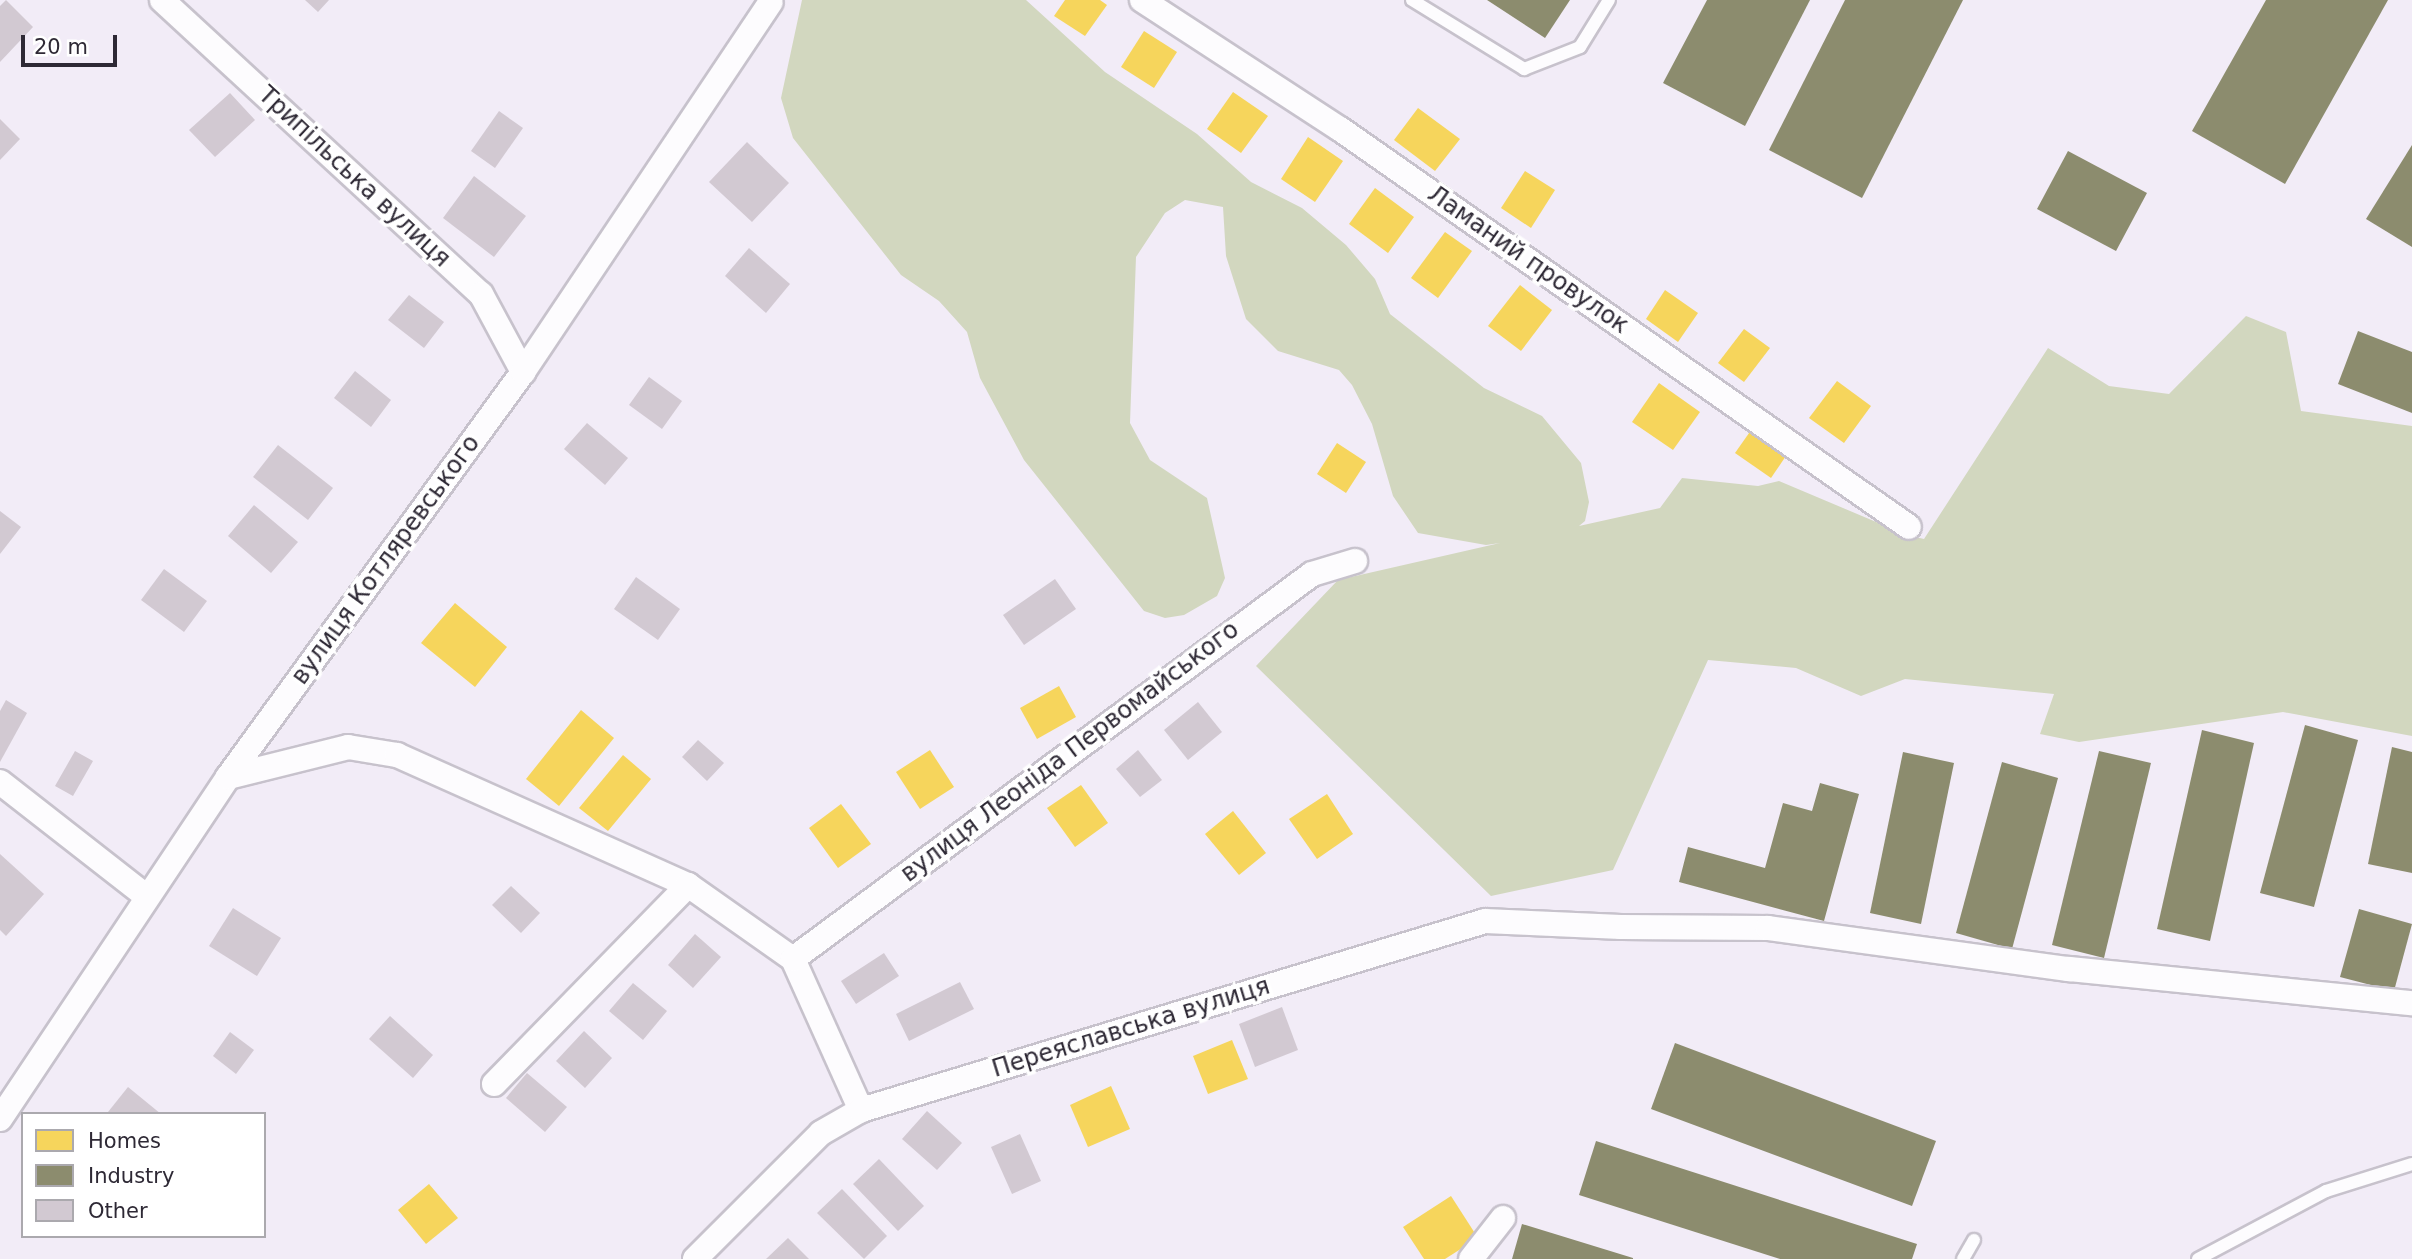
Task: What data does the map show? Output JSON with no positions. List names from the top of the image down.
{
  "streets": {
    "street": [
      "Трипільська вулиця",
      "Ламаний провулок",
      "вулиця Котляревського",
      "вулиця Леоніда Первомайського",
      "Переяславська вулиця"
    ]
  },
  "crossings": [
    ["Трипільська вулиця", "вулиця Котляревського"]
  ],
  "legend": ["Homes", "Industry", "Other"],
  "scale_bar": "20 m"
}
